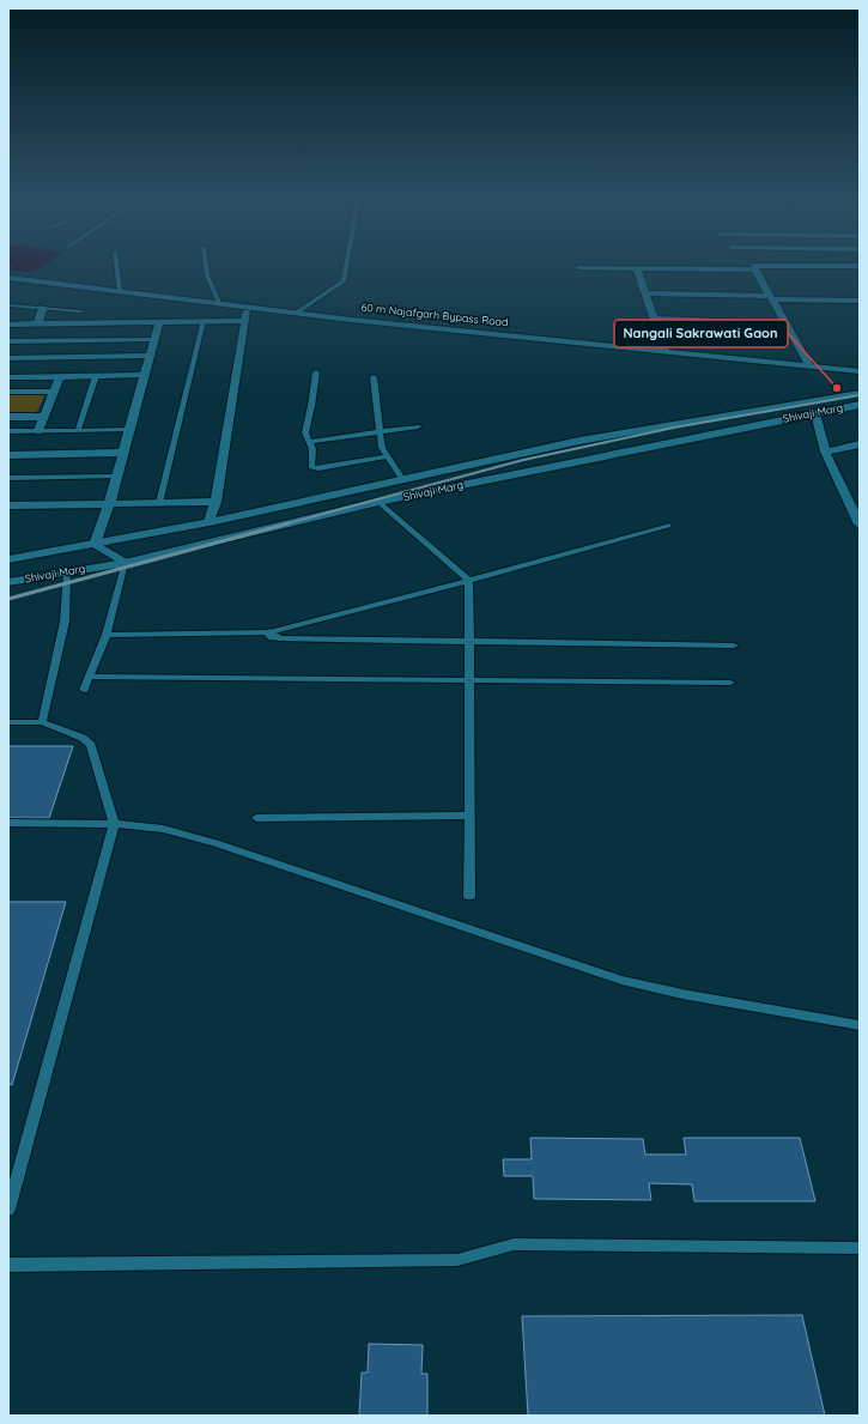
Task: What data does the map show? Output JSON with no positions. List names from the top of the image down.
{
  "streets": {
    "street": ["60 m Najafgarh Bypass Road", "Shivaji Marg"]
  },
  "places": ["Nangali Sakrawati Gaon"]
}
